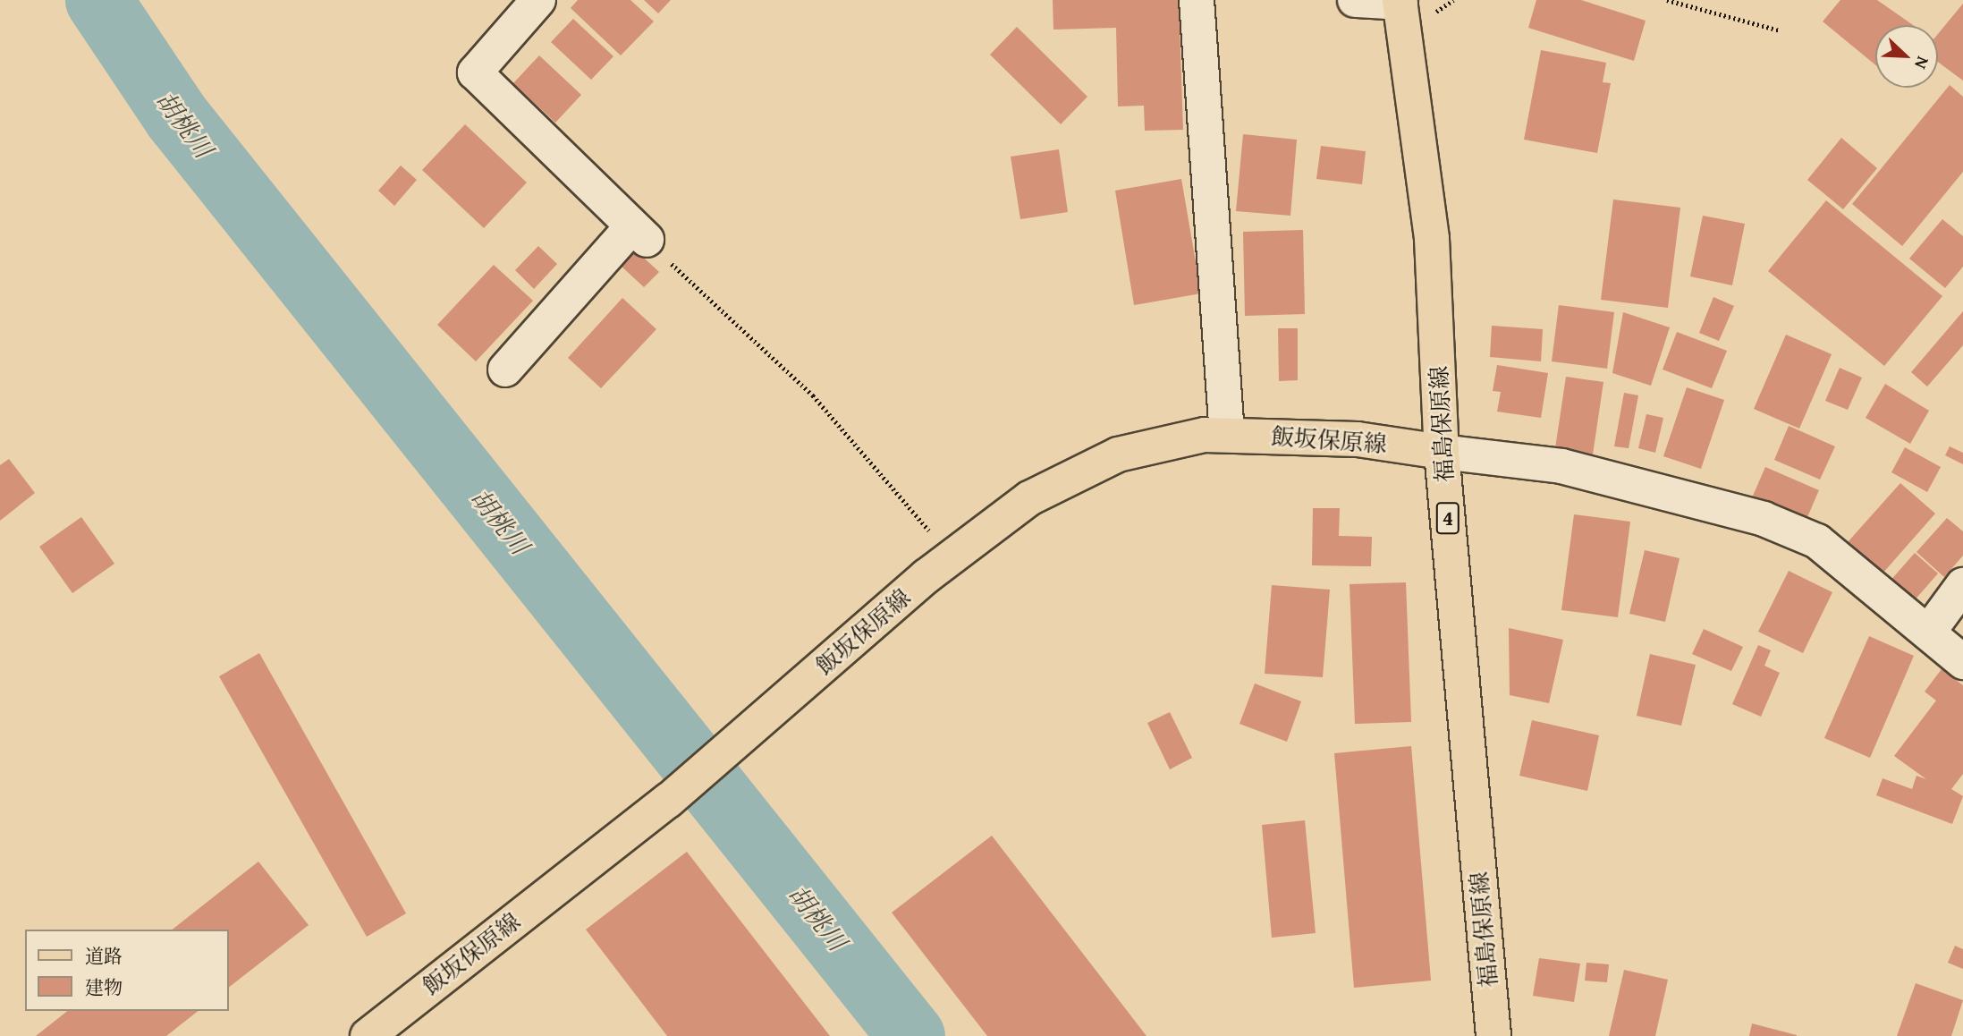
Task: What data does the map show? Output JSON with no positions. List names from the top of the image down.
{
  "streets": {
    "main road": ["福島保原線", "飯坂保原線", "4"]
  },
  "crossings": [
    ["福島保原線", "飯坂保原線"]
  ],
  "water": ["胡桃川"],
  "legend": ["道路", "建物"],
  "north": "bottom right"
}
